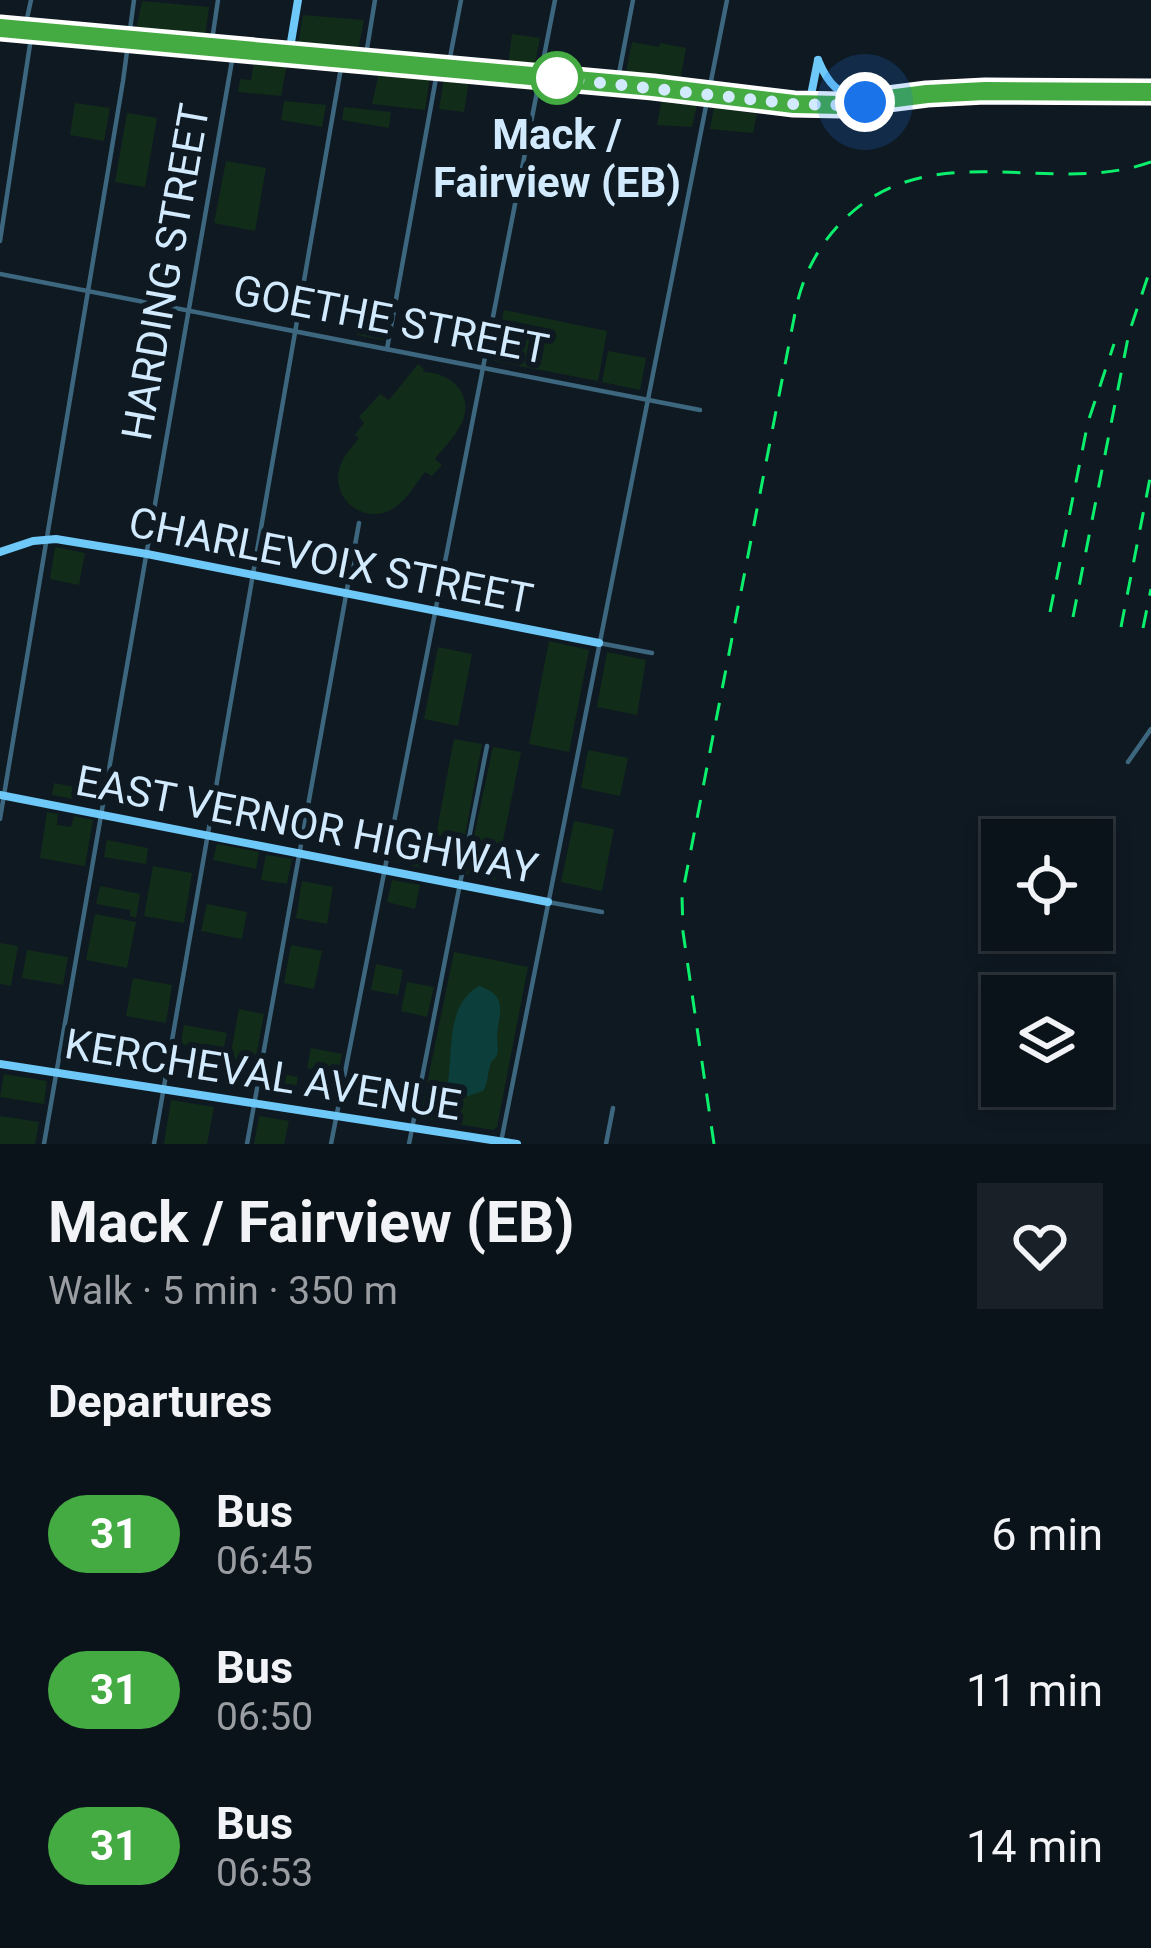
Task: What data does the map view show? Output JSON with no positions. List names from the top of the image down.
{
  "streets": {
    "street": [
      "HARDING STREET",
      "GOETHE STREET",
      "CHARLEVOIX STREET",
      "EAST VERNOR HIGHWAY",
      "KERCHEVAL AVENUE"
    ]
  },
  "crossings": [
    ["HARDING STREET", "GOETHE STREET"],
    ["HARDING STREET", "CHARLEVOIX STREET"],
    ["HARDING STREET", "EAST VERNOR HIGHWAY"],
    ["HARDING STREET", "KERCHEVAL AVENUE"]
  ],
  "places": ["Mack / Fairview (EB)"],
  "lines": ["bus line 31"],
  "page": {
    "heading": [
      ["Mack / Fairview (EB)", "Walk · 5 min · 350 m"],
      "Departures"
    ],
    "list": [
      {
        "mark": "31",
        "name": "Bus",
        "note": "06:45",
        "value": "6 min"
      },
      {
        "mark": "31",
        "name": "Bus",
        "note": "06:50",
        "value": "11 min"
      },
      {
        "mark": "31",
        "name": "Bus",
        "note": "06:53",
        "value": "14 min"
      }
    ]
  }
}
